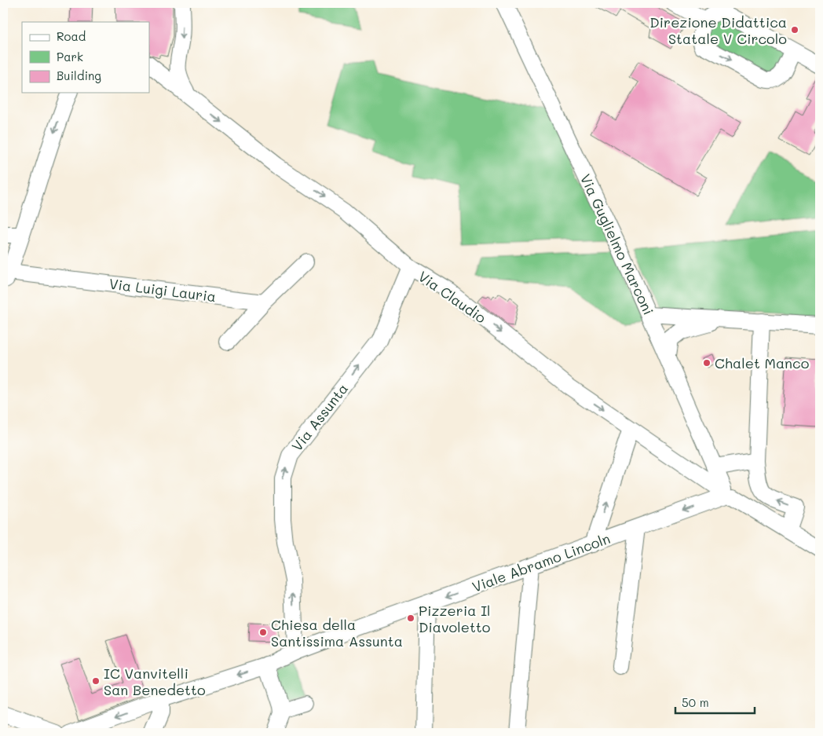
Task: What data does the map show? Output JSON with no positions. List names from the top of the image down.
{
  "streets": {
    "street": [
      "Via Guglielmo Marconi",
      "Via Luigi Lauria",
      "Via Claudio",
      "Via Assunta",
      "Viale Abramo Lincoln"
    ]
  },
  "crossings": [
    ["Via Guglielmo Marconi", "Via Claudio"],
    ["Via Guglielmo Marconi", "Viale Abramo Lincoln"],
    ["Via Claudio", "Via Assunta"],
    ["Via Claudio", "Viale Abramo Lincoln"],
    ["Via Assunta", "Viale Abramo Lincoln"]
  ],
  "one_way": ["Via Claudio", "Via Assunta", "Viale Abramo Lincoln"],
  "places": [
    "Direzione Didattica Statale V Circolo",
    "Chalet Manco",
    "Pizzeria Il Diavoletto",
    "Chiesa della Santissima Assunta",
    "IC Vanvitelli San Benedetto"
  ],
  "legend": ["Road", "Park", "Building"],
  "scale_bar": "50 m"
}
